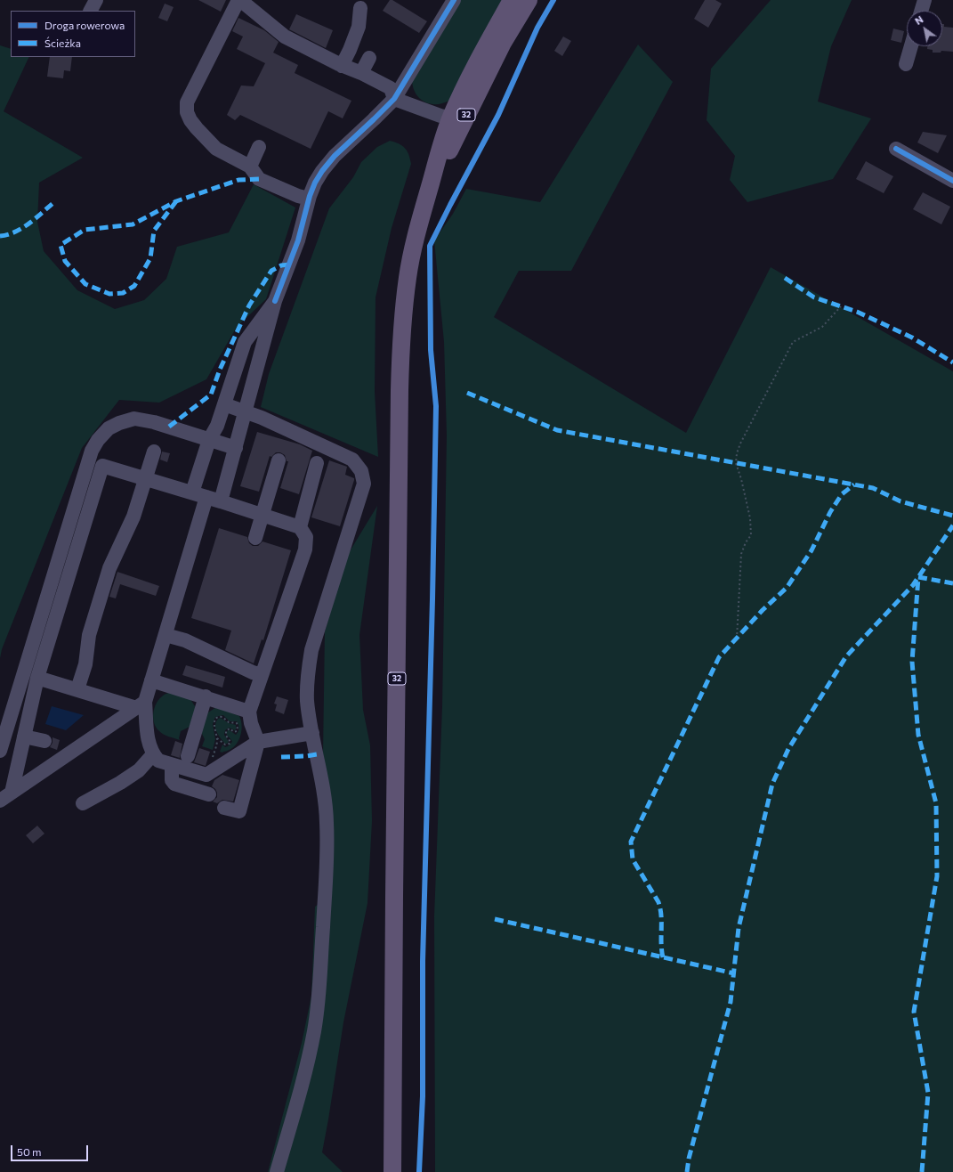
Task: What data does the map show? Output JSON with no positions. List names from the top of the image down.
{
  "streets": {
    "main road": ["32"]
  },
  "legend": ["Droga rowerowa", "Ścieżka"],
  "scale_bar": "50 m",
  "north": "top left"
}
